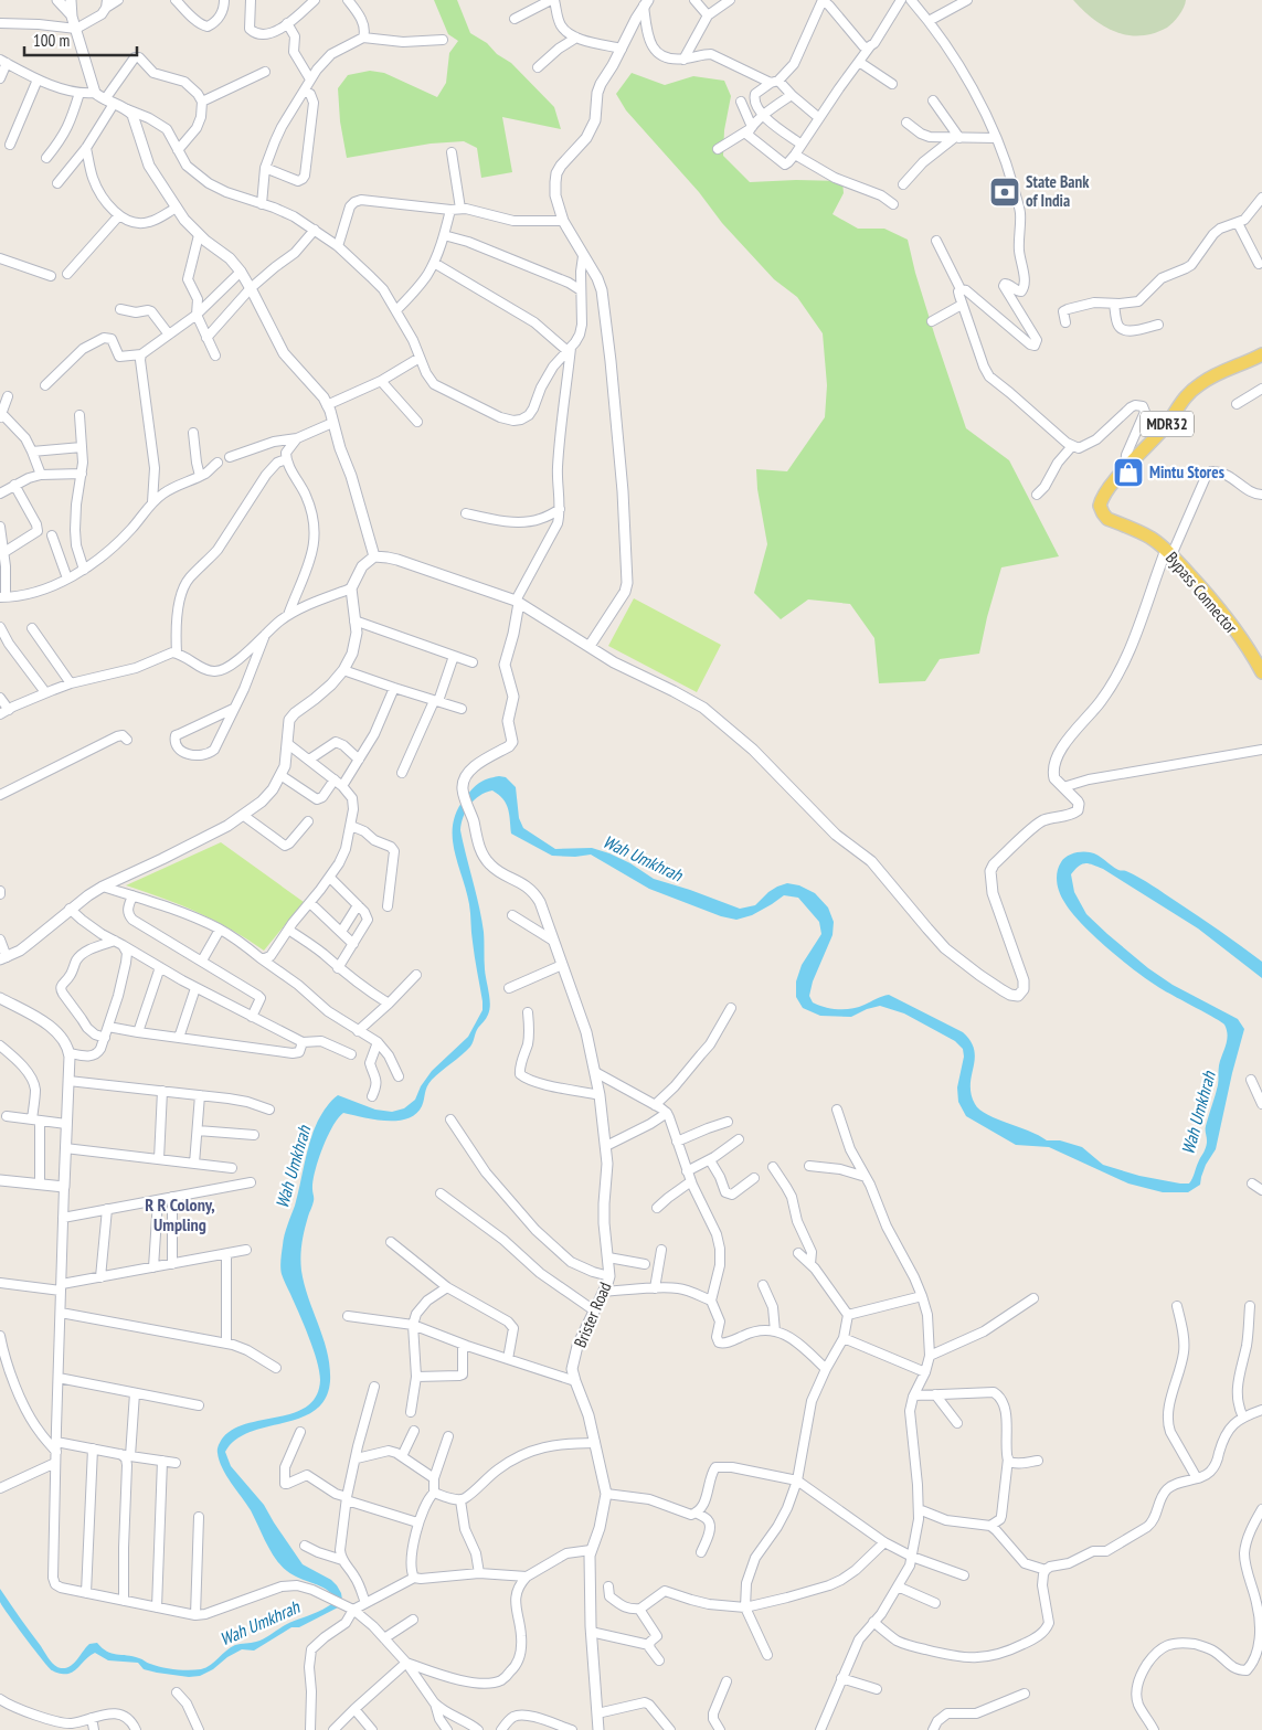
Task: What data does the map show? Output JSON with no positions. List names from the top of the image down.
{
  "streets": {
    "main road": ["MDR32", "Bypass Connector"],
    "street": ["Brister Road"]
  },
  "districts": ["R R Colony, Umpling"],
  "water": ["Wah Umkhrah"],
  "places": {
    "bank": ["State Bank of India"],
    "shop": ["Mintu Stores"]
  },
  "scale_bar": "100 m"
}
